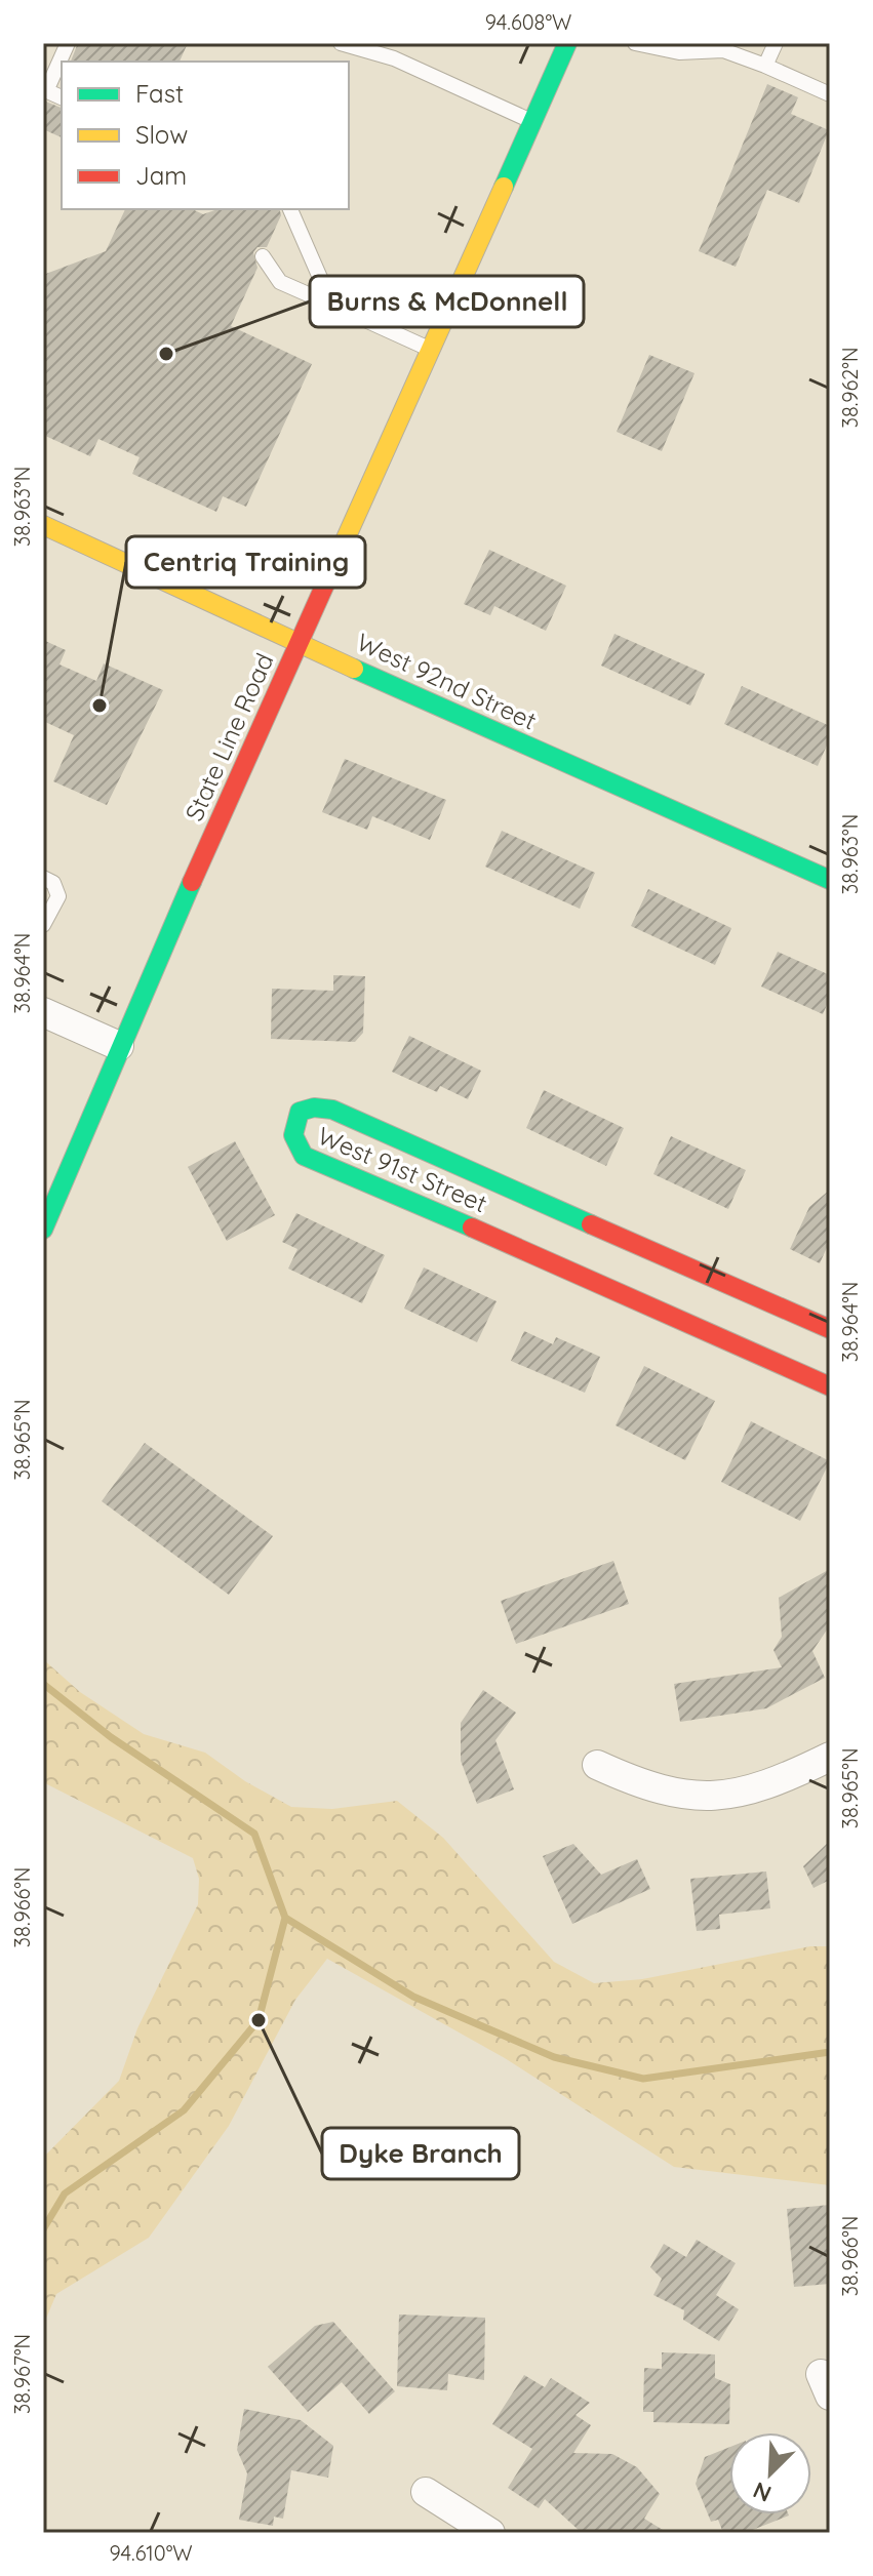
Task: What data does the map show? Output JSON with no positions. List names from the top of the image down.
{
  "streets": {
    "street": ["West 92nd Street", "State Line Road", "West 91st Street"]
  },
  "crossings": [
    ["West 92nd Street", "State Line Road"]
  ],
  "places": ["Burns & McDonnell", "Centriq Training", "Dyke Branch"],
  "legend": ["Fast", "Slow", "Jam"],
  "north": "bottom left",
  "coordinates": [
    "94.608°W",
    "38.962°N",
    "38.963°N",
    "38.964°N",
    "38.965°N",
    "38.966°N",
    "38.967°N",
    "94.610°W"
  ]
}
